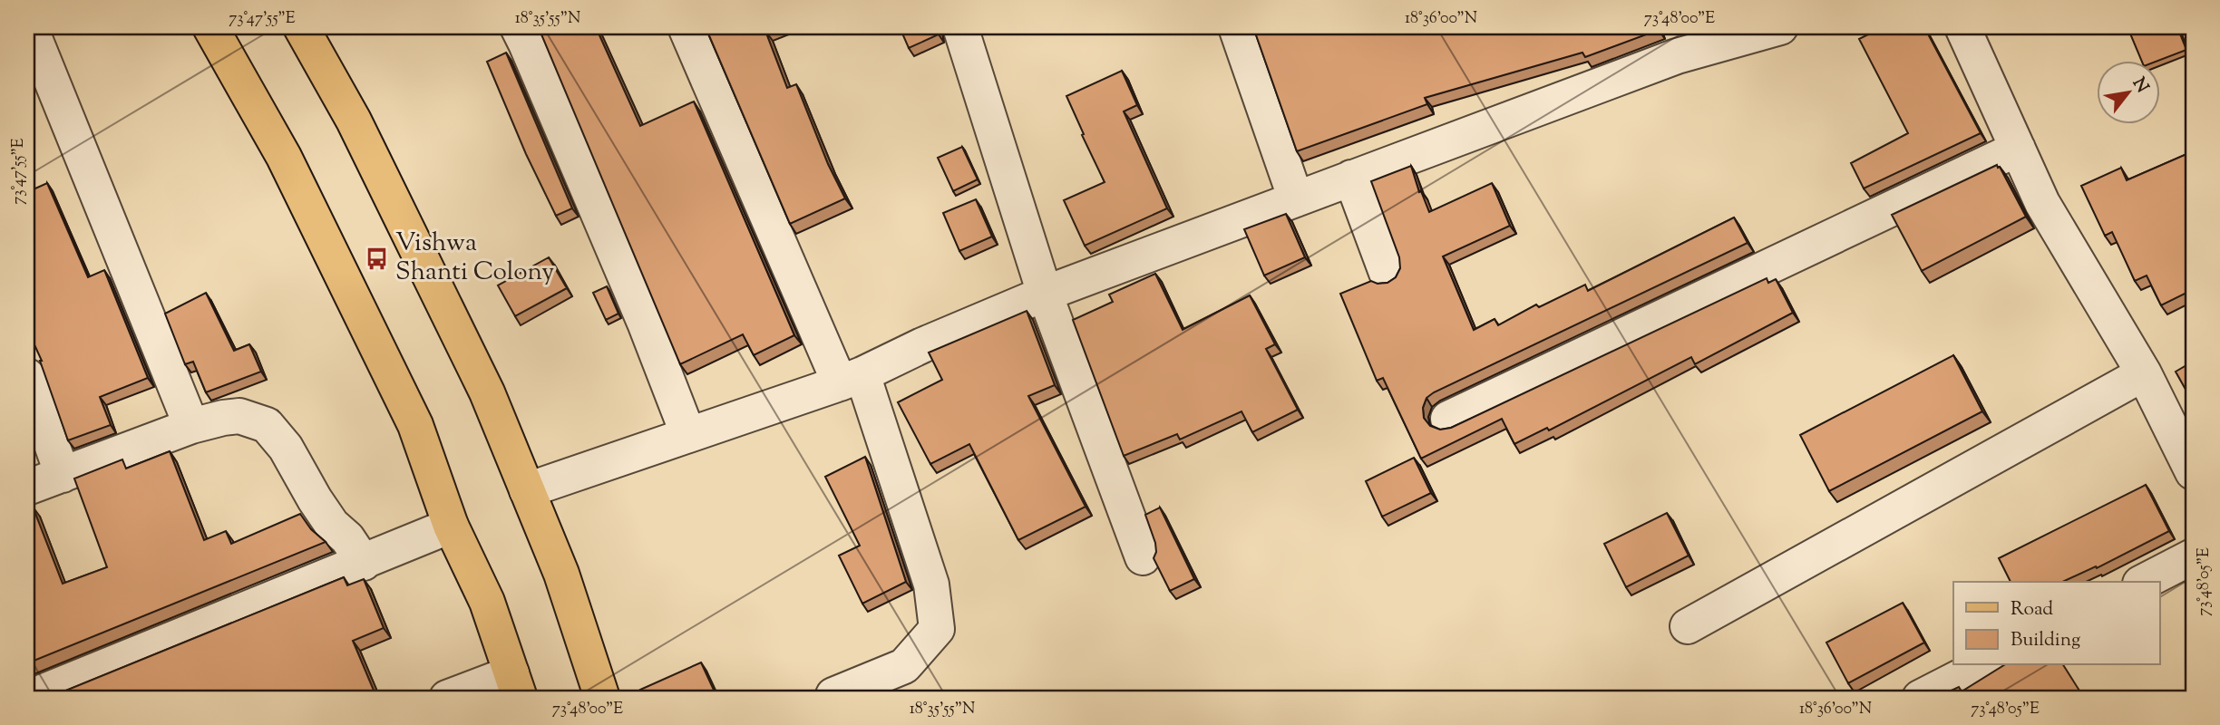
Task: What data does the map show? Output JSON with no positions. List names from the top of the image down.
{
  "places": {
    "bus stop": ["Vishwa Shanti Colony"]
  },
  "legend": ["Road", "Building"],
  "north": "top right",
  "coordinates": [
    "73°47'55\"E",
    "18°35'55\"N",
    "18°36'00\"N",
    "73°48'00\"E",
    "73°48'05\"E"
  ]
}
